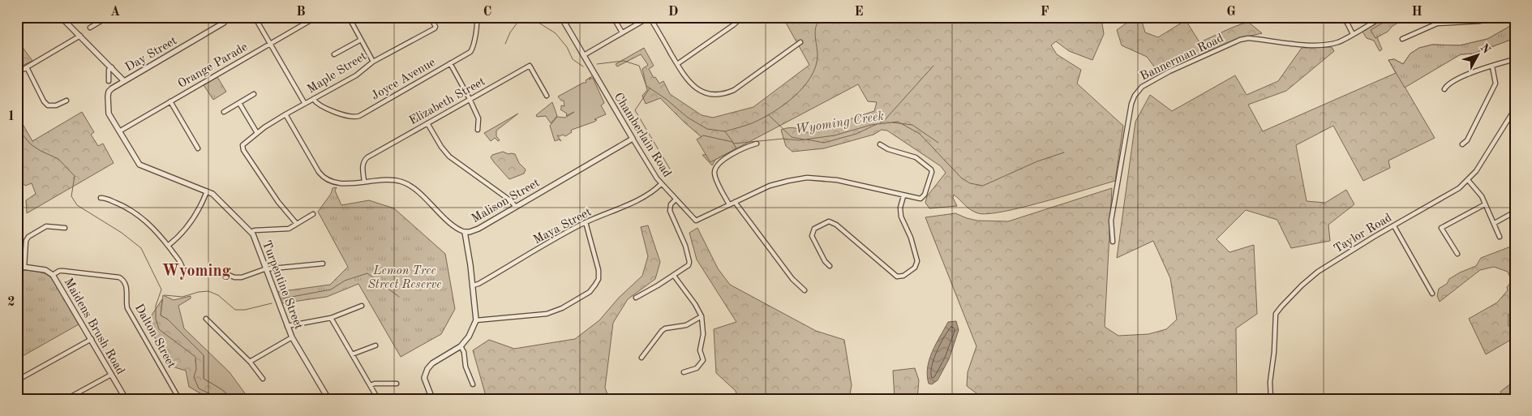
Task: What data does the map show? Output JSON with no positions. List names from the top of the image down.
{
  "streets": {
    "street": [
      "Day Street",
      "Bannerman Road",
      "Orange Parade",
      "Maple Street",
      "Joyce Avenue",
      "Elizabeth Street",
      "Chamberlain Road",
      "Malison Street",
      "Maya Street",
      "Taylor Road",
      "Turpentine Street",
      "Maidens Brush Road",
      "Dalton Street"
    ]
  },
  "crossings": [
    ["Day Street", "Turpentine Street"],
    ["Orange Parade", "Turpentine Street"],
    ["Maple Street", "Joyce Avenue"],
    ["Maple Street", "Malison Street"],
    ["Elizabeth Street", "Malison Street"],
    ["Chamberlain Road", "Malison Street"],
    ["Chamberlain Road", "Maya Street"],
    ["Maidens Brush Road", "Dalton Street"]
  ],
  "districts": ["Wyoming"],
  "water": ["Wyoming Creek"],
  "parks": ["Lemon Tree Street Reserve"],
  "north": "top right",
  "grid": {
    "columns": [
      "A",
      "B",
      "C",
      "D",
      "E",
      "F",
      "G",
      "H"
    ],
    "rows": ["1", "2"]
  }
}
